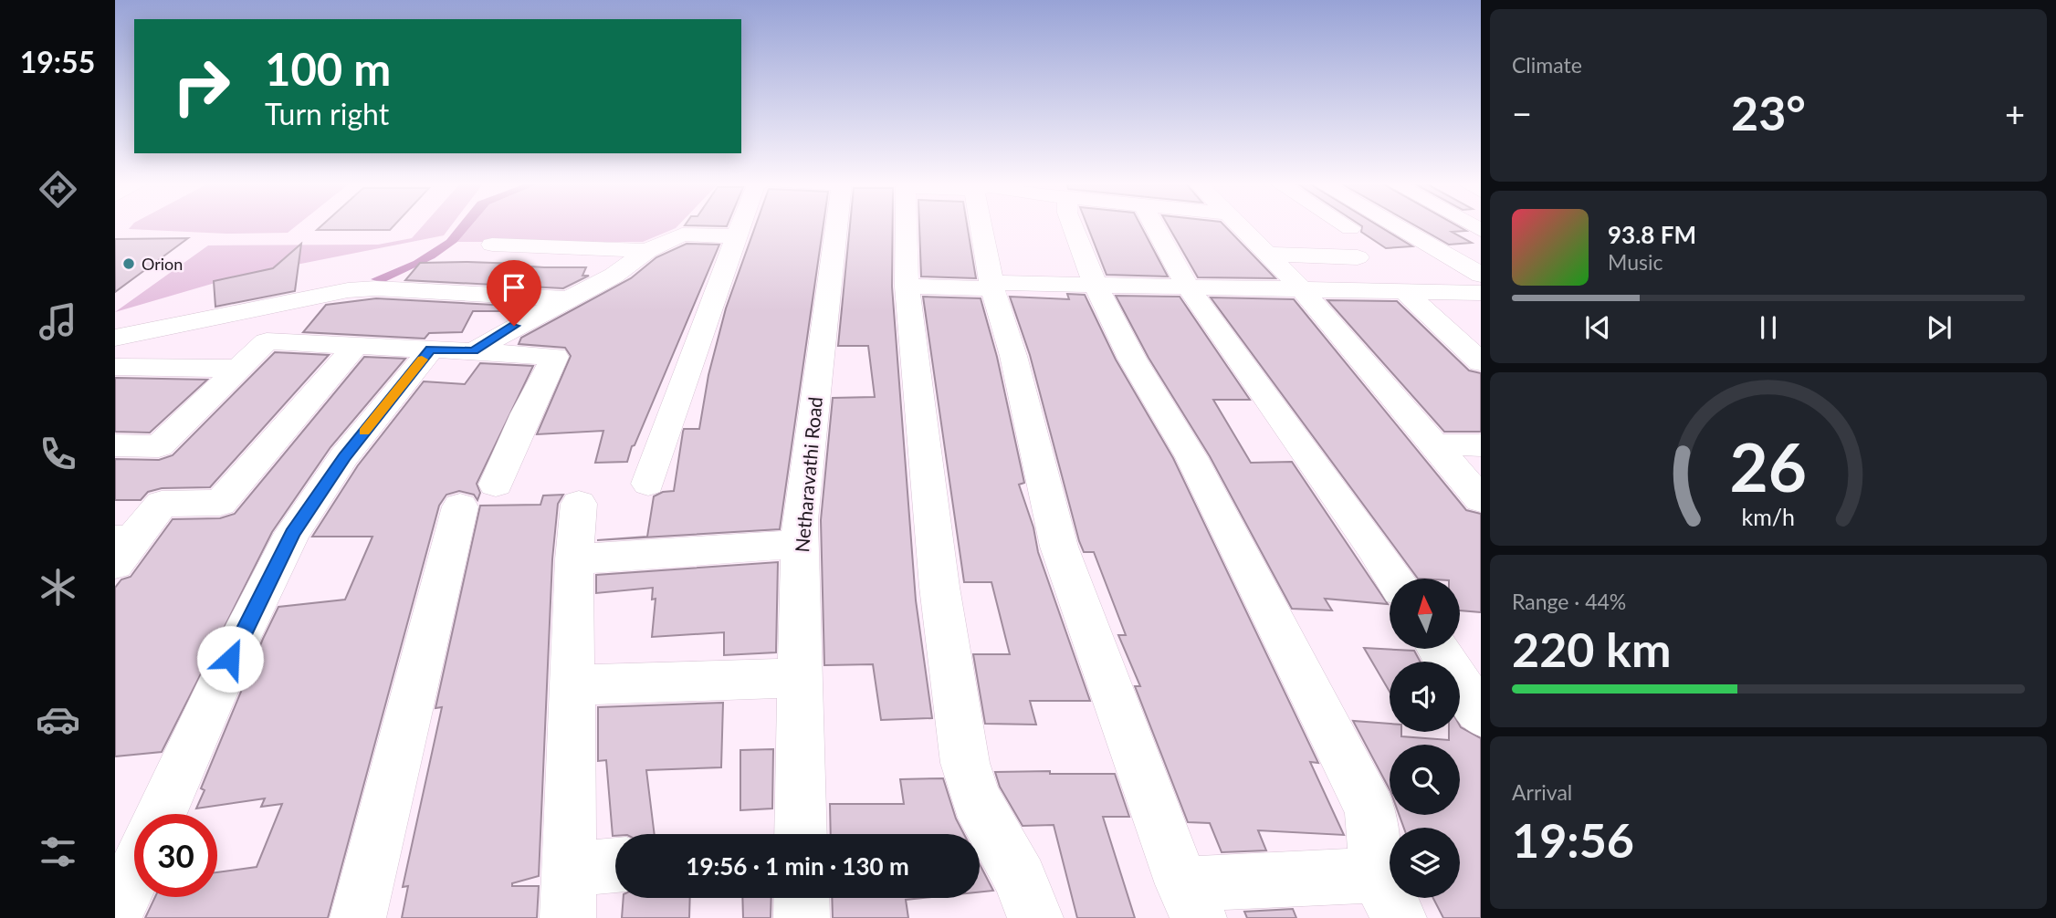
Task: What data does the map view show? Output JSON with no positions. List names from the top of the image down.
{
  "streets": {
    "street": ["Netharavathi Road"]
  },
  "places": ["Orion"],
  "north": "top",
  "page": {
    "tabs": "19:55",
    "tile": [
      "Climate",
      ["Range · 44%", "220 km"],
      ["Arrival", "19:56"]
    ],
    "turn": ["100 m", "Turn right"],
    "heat": ["−", "23°", "+"],
    "song": ["93.8 FM", "Music"],
    "limit": "30",
    "trip": "19:56 · 1 min · 130 m",
    "gauge": ["26", "km/h"]
  }
}
